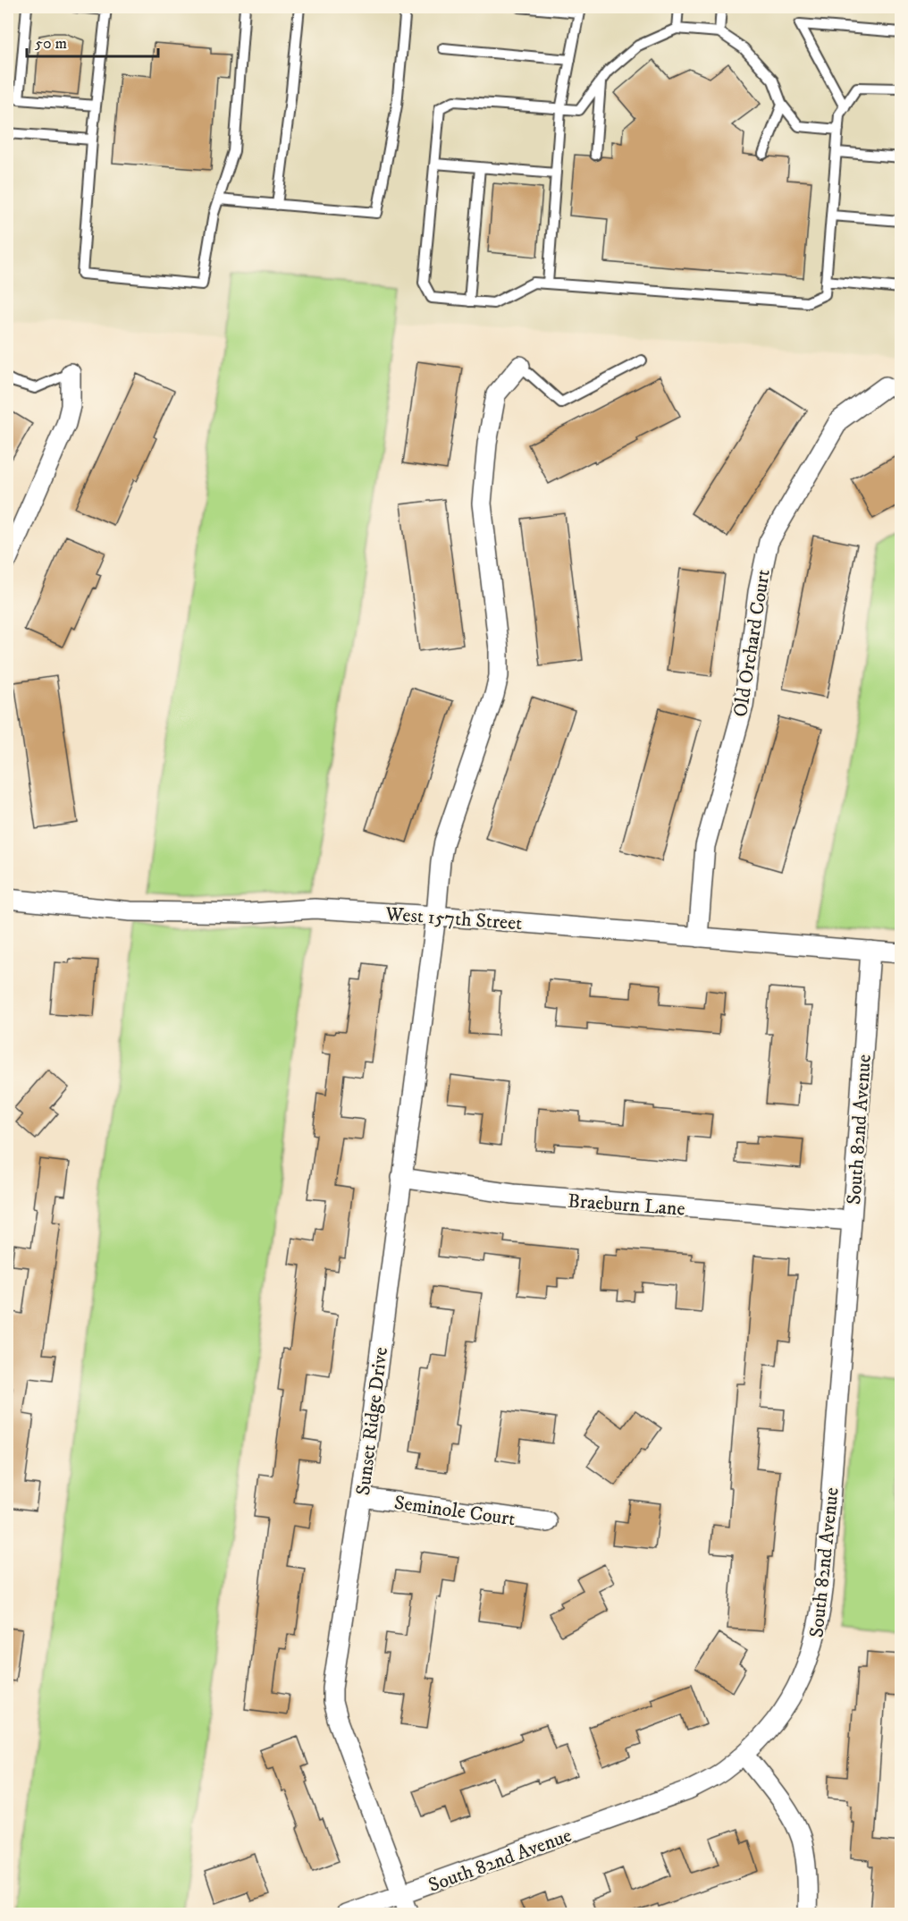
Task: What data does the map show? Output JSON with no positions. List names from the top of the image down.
{
  "streets": {
    "street": [
      "Old Orchard Court",
      "West 157th Street",
      "South 82nd Avenue",
      "Braeburn Lane",
      "Sunset Ridge Drive",
      "Seminole Court"
    ]
  },
  "crossings": [
    ["Old Orchard Court", "West 157th Street"],
    ["West 157th Street", "South 82nd Avenue"],
    ["West 157th Street", "Sunset Ridge Drive"],
    ["South 82nd Avenue", "Braeburn Lane"],
    ["South 82nd Avenue", "Sunset Ridge Drive"],
    ["Braeburn Lane", "Sunset Ridge Drive"],
    ["Sunset Ridge Drive", "Seminole Court"]
  ],
  "scale_bar": "50 m"
}
